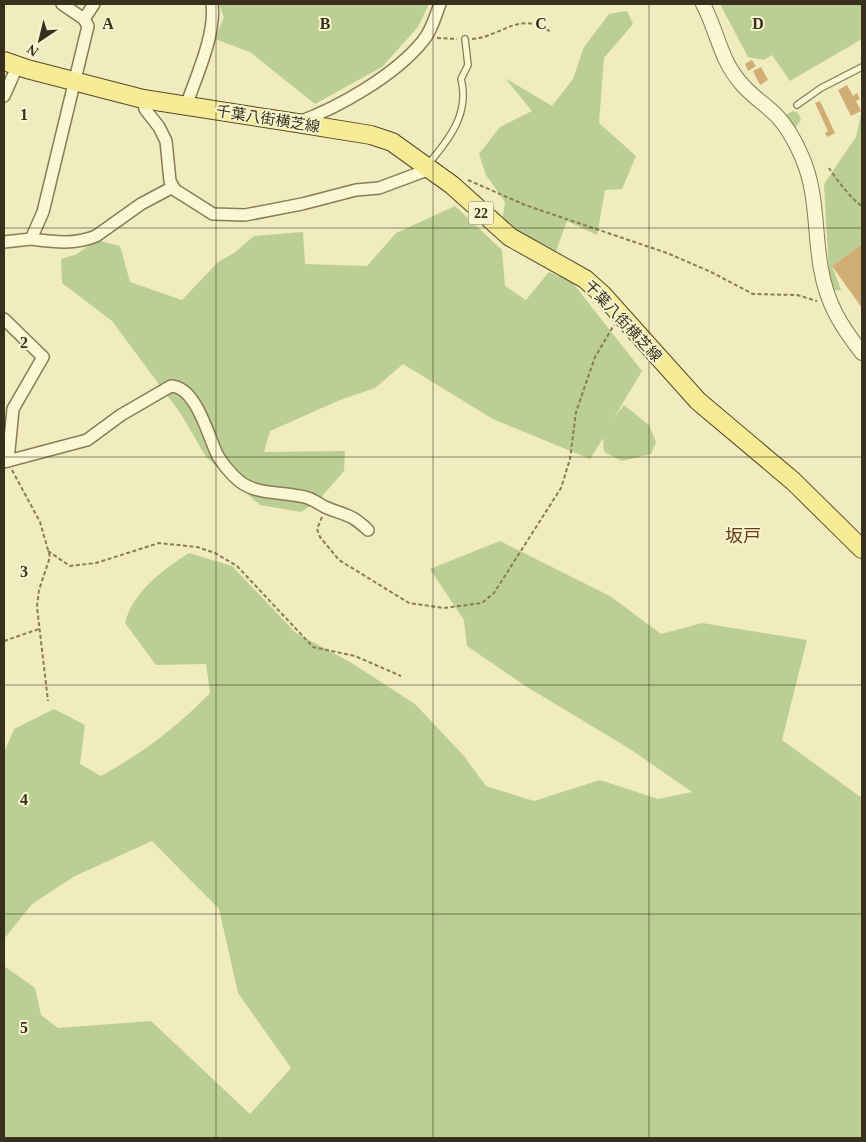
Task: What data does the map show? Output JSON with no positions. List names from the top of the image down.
{
  "streets": {
    "main road": ["千葉八街横芝線", "22"]
  },
  "districts": ["坂戸"],
  "north": "bottom left",
  "grid": {
    "columns": [
      "A",
      "B",
      "C",
      "D"
    ],
    "rows": [
      "1",
      "2",
      "3",
      "4",
      "5"
    ]
  }
}
